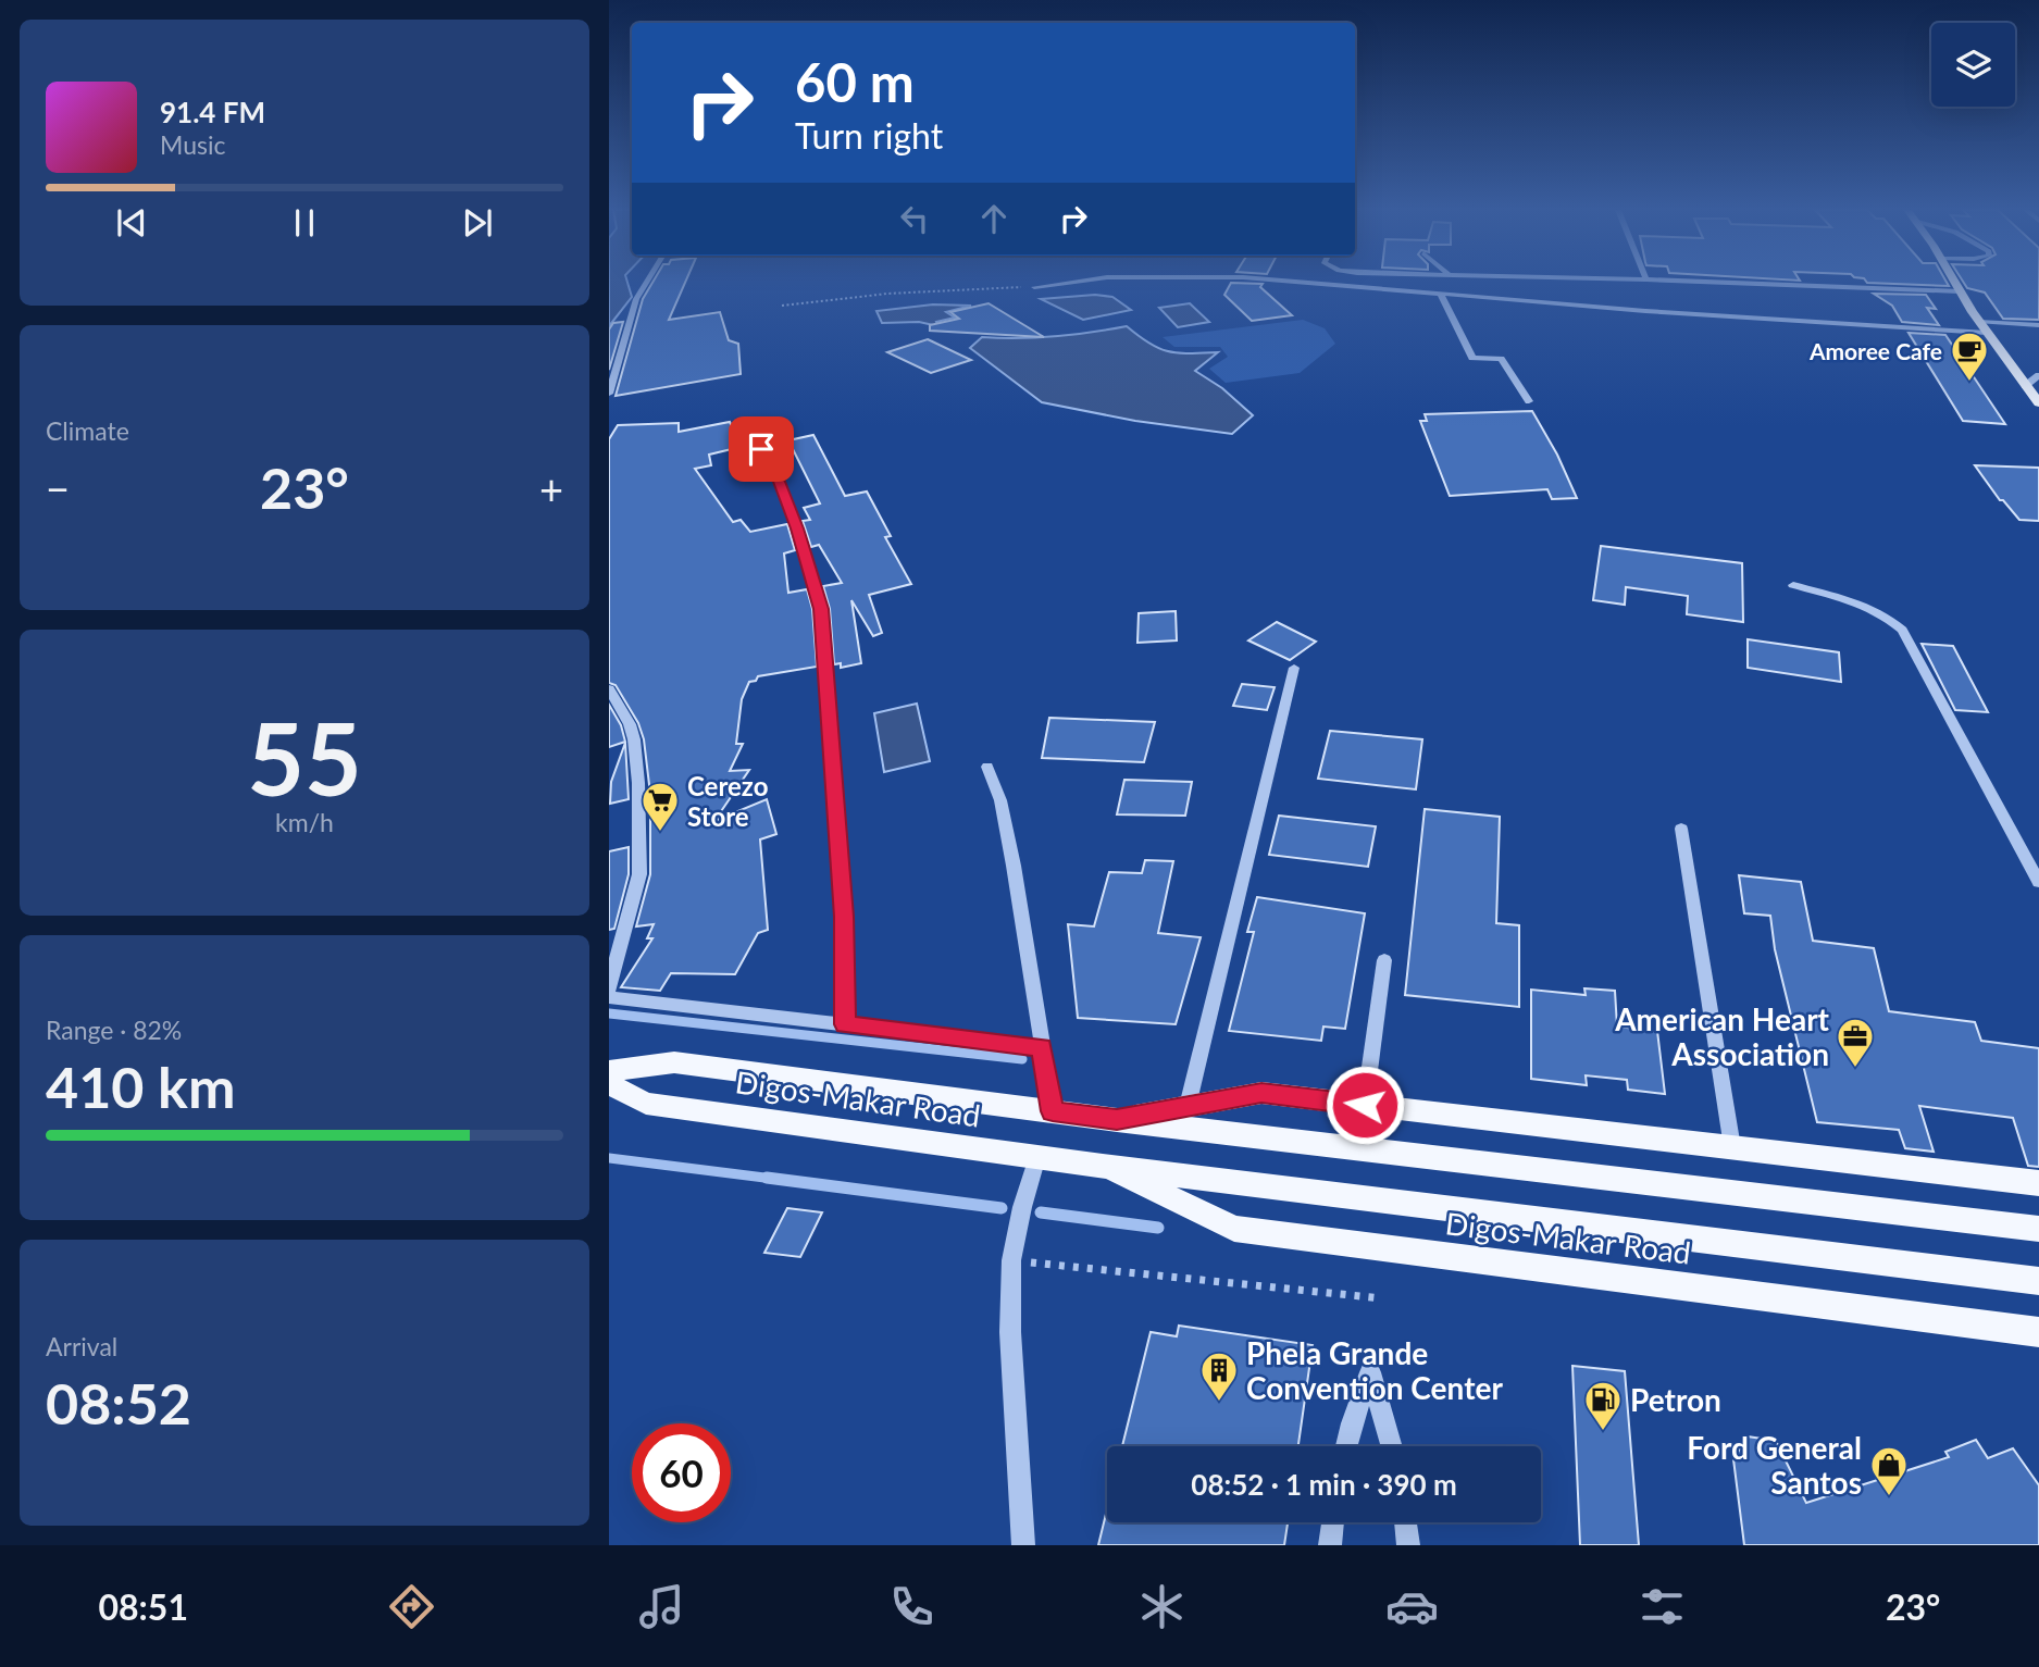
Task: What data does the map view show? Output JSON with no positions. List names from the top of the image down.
{
  "streets": {
    "main road": ["Digos-Makar Road"]
  },
  "places": {
    "cafe": ["Amoree Cafe"],
    "supermarket": ["Cerezo Store"],
    "office": ["American Heart Association"],
    "building": ["Phela Grande Convention Center"],
    "fuel station": ["Petron"],
    "shop": ["Ford General Santos"]
  },
  "page": {
    "turn": ["60 m", "Turn right"],
    "song": ["91.4 FM", "Music"],
    "tile": [
      "Climate",
      ["55", "km/h"],
      ["Range · 82%", "410 km"],
      ["Arrival", "08:52"]
    ],
    "heat": ["−", "23°", "+"],
    "limit": "60",
    "trip": "08:52 · 1 min · 390 m",
    "tabs": ["08:51", "23°"]
  }
}
